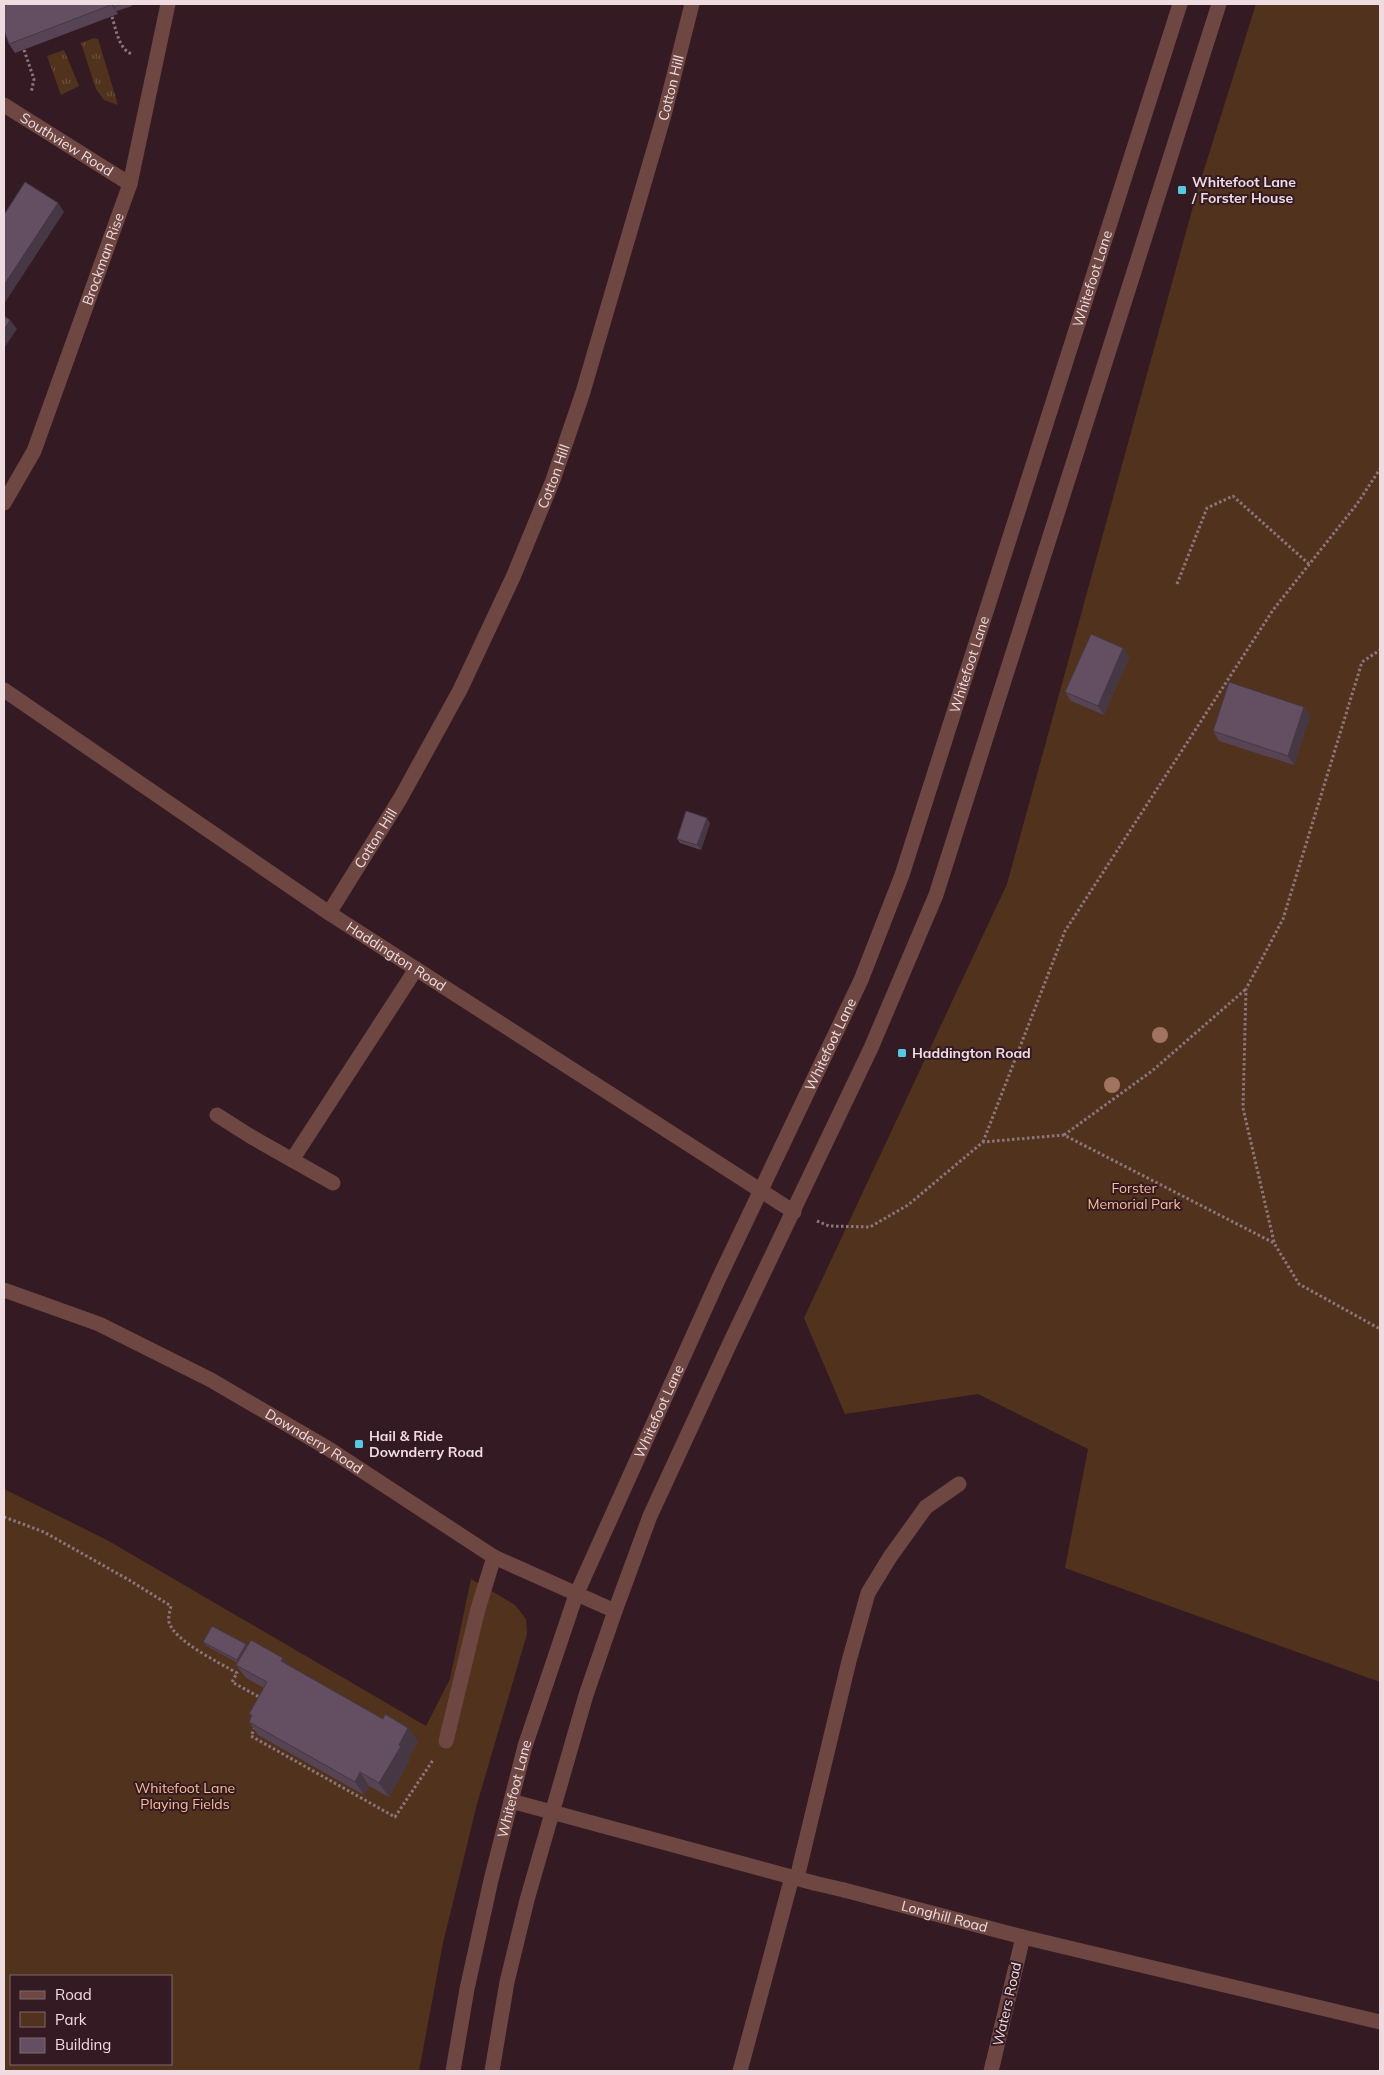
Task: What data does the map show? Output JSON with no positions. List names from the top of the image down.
{
  "streets": {
    "street": [
      "Cotton Hill",
      "Southview Road",
      "Brockman Rise",
      "Whitefoot Lane",
      "Haddington Road",
      "Downderry Road",
      "Longhill Road",
      "Waters Road"
    ]
  },
  "crossings": [
    ["Cotton Hill", "Haddington Road"],
    ["Southview Road", "Brockman Rise"],
    ["Whitefoot Lane", "Haddington Road"],
    ["Whitefoot Lane", "Downderry Road"],
    ["Whitefoot Lane", "Longhill Road"],
    ["Longhill Road", "Waters Road"]
  ],
  "parks": ["Forster Memorial Park", "Whitefoot Lane Playing Fields"],
  "places": {
    "transit": ["Whitefoot Lane / Forster House", "Haddington Road", "Hail & Ride Downderry Road"]
  },
  "legend": ["Road", "Park", "Building"]
}
